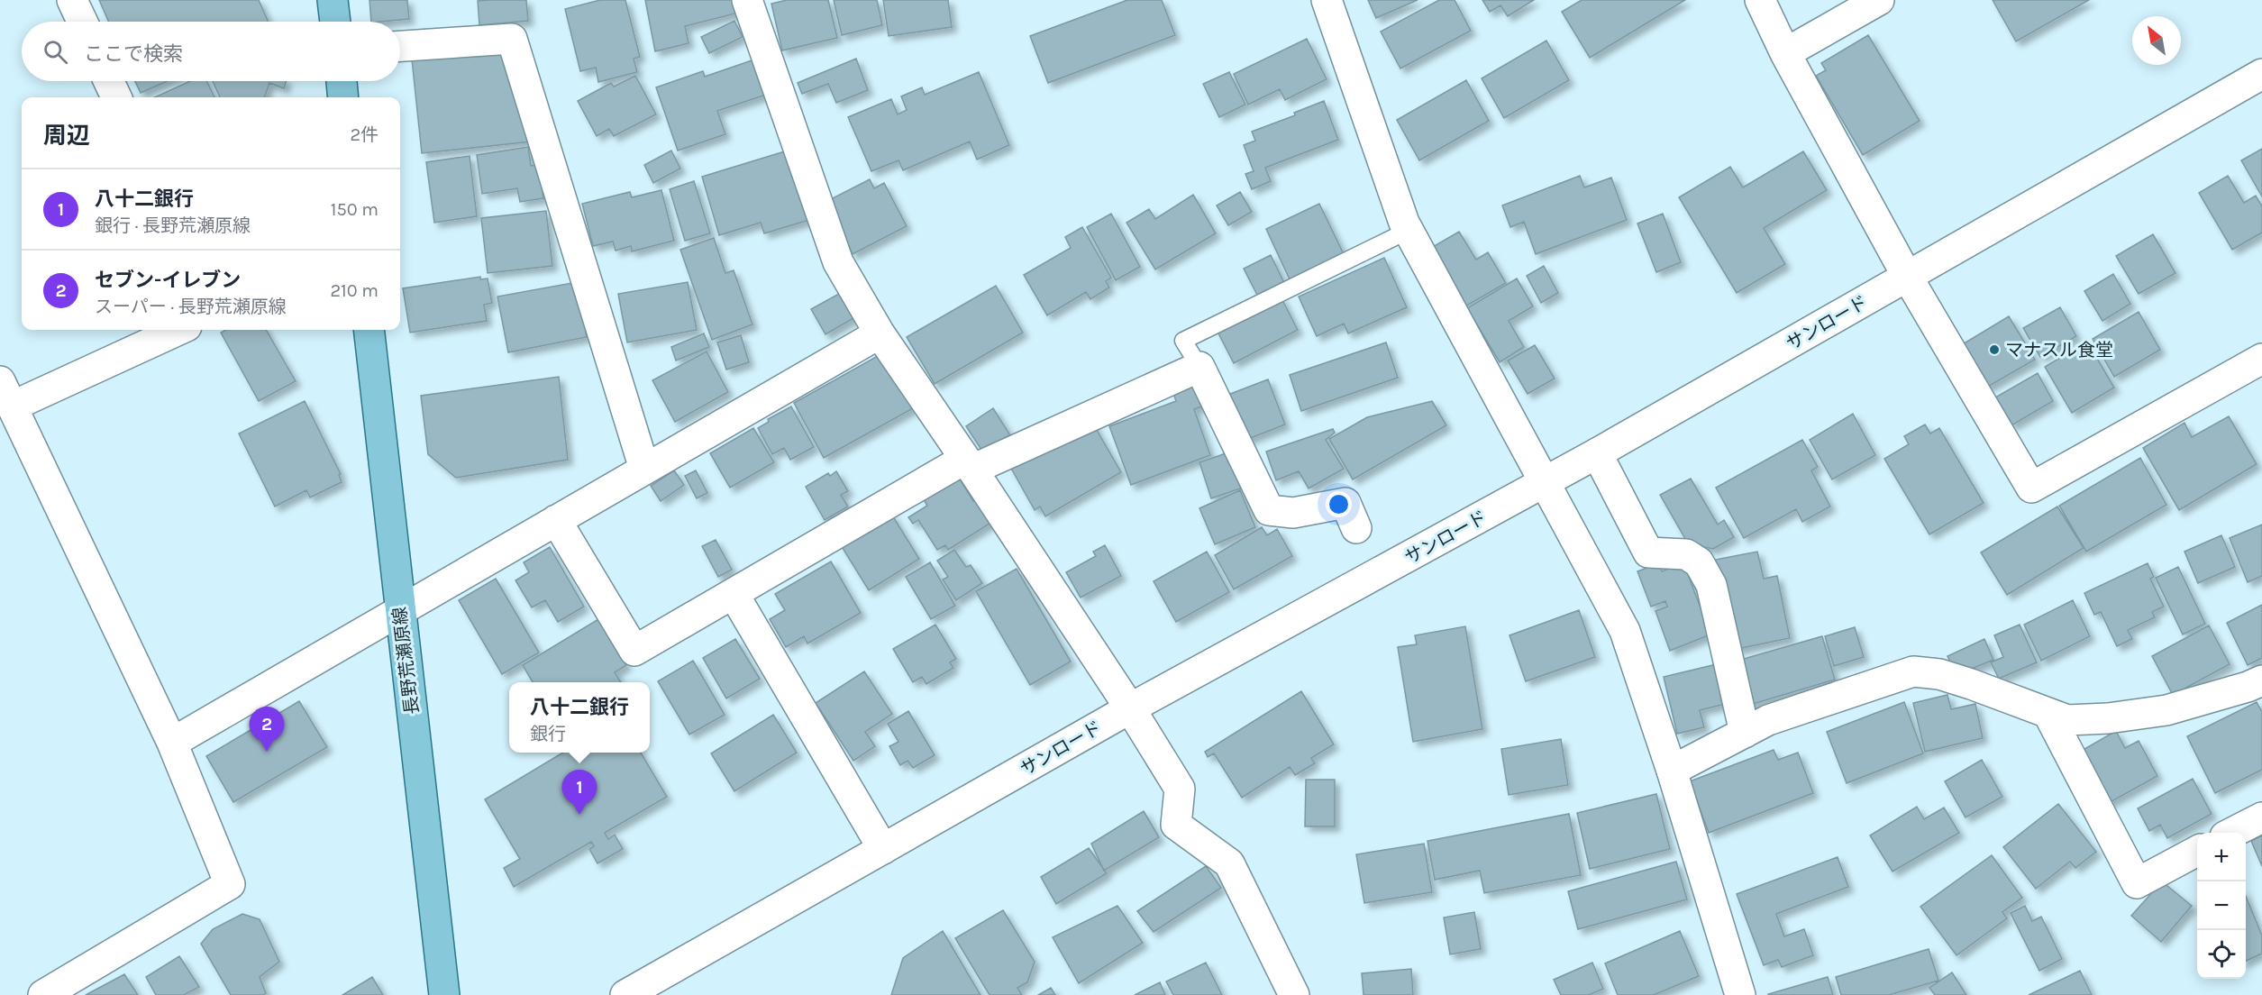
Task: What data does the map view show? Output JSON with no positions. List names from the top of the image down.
{
  "streets": {
    "main road": ["長野荒瀬原線"],
    "street": ["サンロード"]
  },
  "places": ["マナスル食堂"],
  "north": "top left",
  "page": {
    "search": "ここで検索",
    "heading": ["周辺", "2件"],
    "list": [
      {
        "mark": "1",
        "name": "八十二銀行",
        "note": "銀行 · 長野荒瀬原線",
        "value": "150 m"
      },
      {
        "mark": "2",
        "name": "セブン-イレブン",
        "note": "スーパー · 長野荒瀬原線",
        "value": "210 m"
      }
    ],
    "popup": ["八十二銀行", "銀行"],
    "pins": ["2", "1"],
    "map_buttons": ["+", "−"]
  }
}
